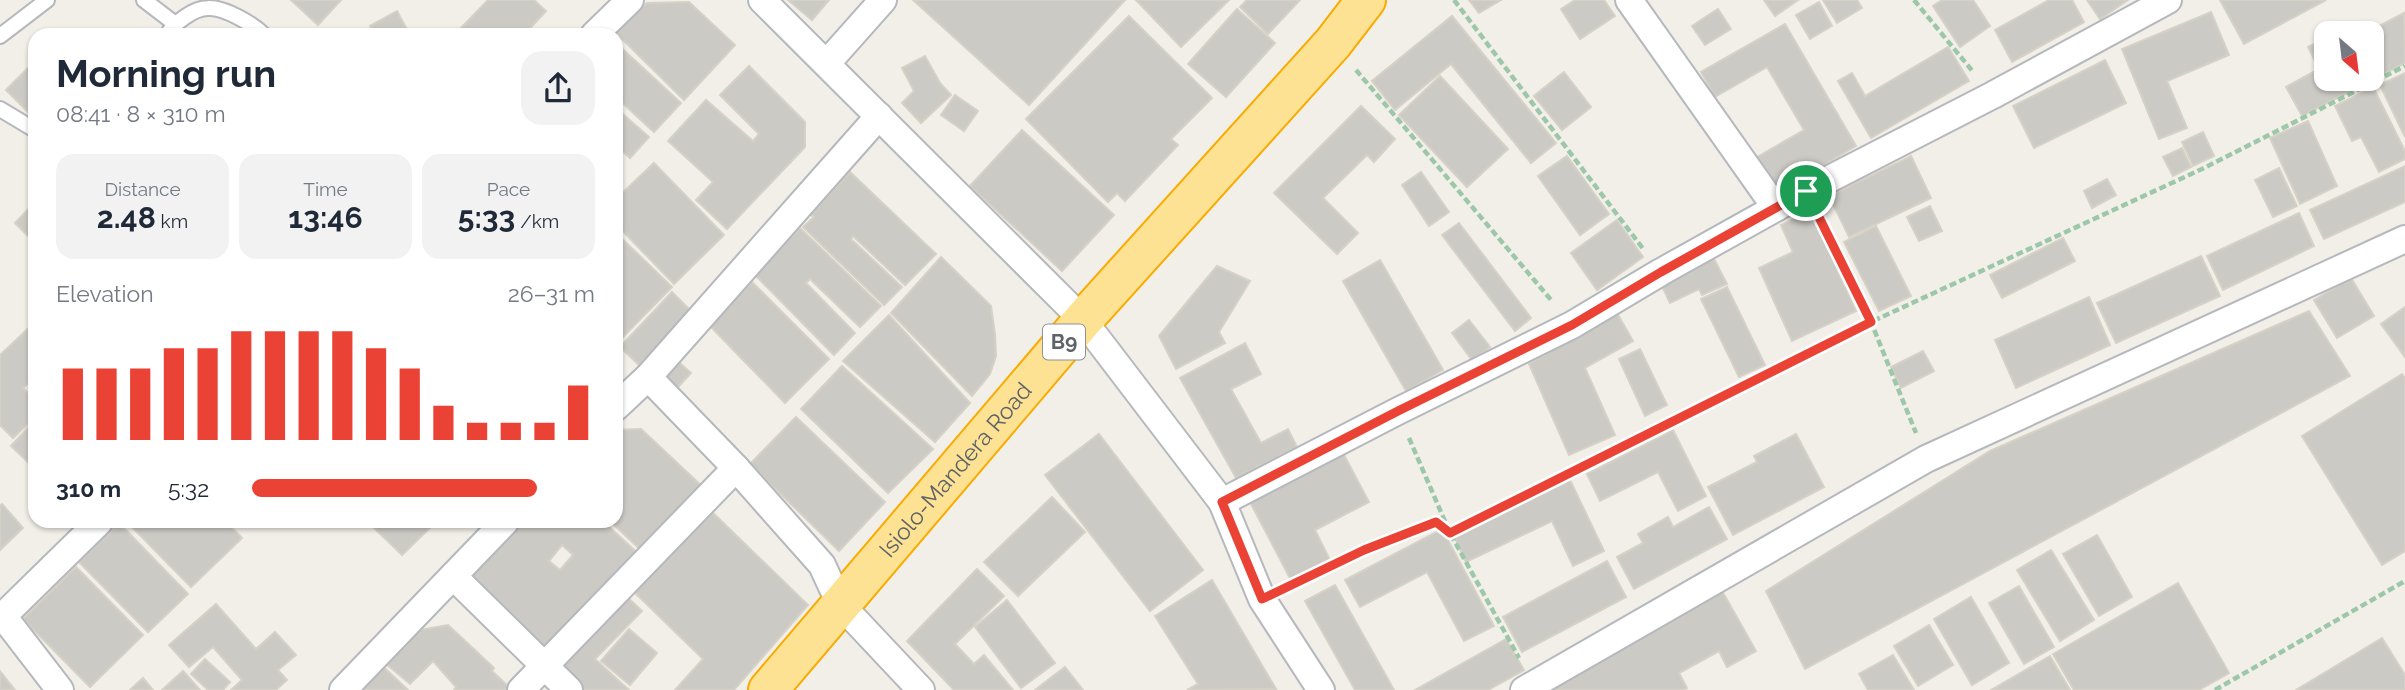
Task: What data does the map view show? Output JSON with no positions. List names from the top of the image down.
{
  "streets": {
    "highway": ["B9", "Isiolo-Mandera Road"]
  },
  "north": "bottom right",
  "page": {
    "heading": ["Morning run", "08:41 · 8 × 310 m"],
    "stats": [
      ["Distance", "2.48 km"],
      ["Time", "13:46"],
      ["Pace", "5:33 /km"]
    ],
    "chart": ["Elevation", "26–31 m"],
    "list": [
      {
        "name": "310 m",
        "note": "5:32"
      }
    ]
  }
}
